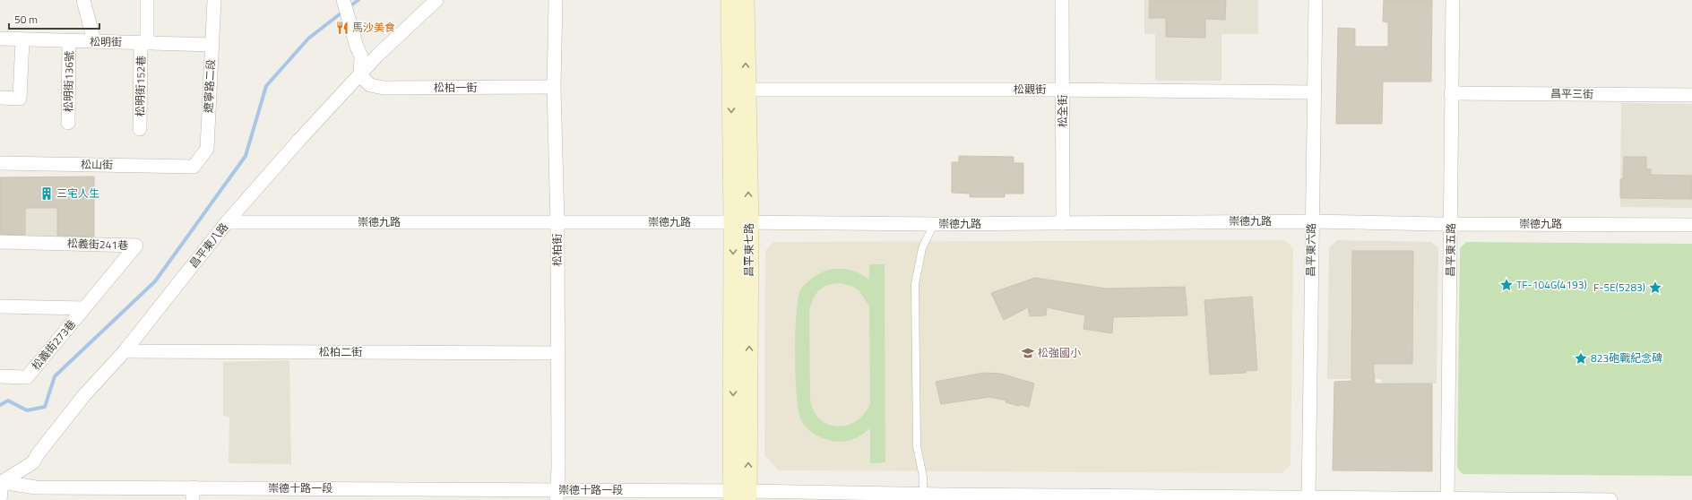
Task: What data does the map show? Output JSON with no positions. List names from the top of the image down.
{
  "streets": {
    "street": [
      "松明街",
      "松明街136號",
      "松明街152巷",
      "遼寧路二段",
      "松柏一街",
      "松觀街",
      "昌平三街",
      "松全街",
      "松山街",
      "崇德九路",
      "松義街241巷",
      "昌平東八路",
      "松柏街",
      "昌平東七路",
      "昌平東六路",
      "昌平東五路",
      "松義街273巷",
      "松柏二街",
      "崇德十路一段"
    ]
  },
  "crossings": [
    ["松明街", "松明街136號"],
    ["松明街", "松明街152巷"],
    ["松明街", "遼寧路二段"],
    ["遼寧路二段", "松山街"],
    ["松柏一街", "昌平東八路"],
    ["松柏一街", "松柏街"],
    ["松觀街", "松全街"],
    ["松觀街", "昌平東七路"],
    ["松觀街", "昌平東六路"],
    ["昌平三街", "昌平東五路"],
    ["松全街", "崇德九路"],
    ["崇德九路", "昌平東八路"],
    ["崇德九路", "松柏街"],
    ["崇德九路", "昌平東七路"],
    ["崇德九路", "昌平東六路"],
    ["崇德九路", "昌平東五路"],
    ["松義街241巷", "松義街273巷"],
    ["昌平東八路", "松柏二街"],
    ["昌平東八路", "崇德十路一段"],
    ["松柏街", "松柏二街"],
    ["松柏街", "崇德十路一段"],
    ["昌平東七路", "崇德十路一段"],
    ["昌平東六路", "崇德十路一段"],
    ["昌平東五路", "崇德十路一段"]
  ],
  "places": {
    "restaurant": ["馬沙美食"],
    "building": ["三宅人生"],
    "place": ["TF-104G(4193)", "F-5E(5283)", "823砲戰紀念碑"],
    "school or university": ["松強國小"]
  },
  "scale_bar": "50 m"
}
